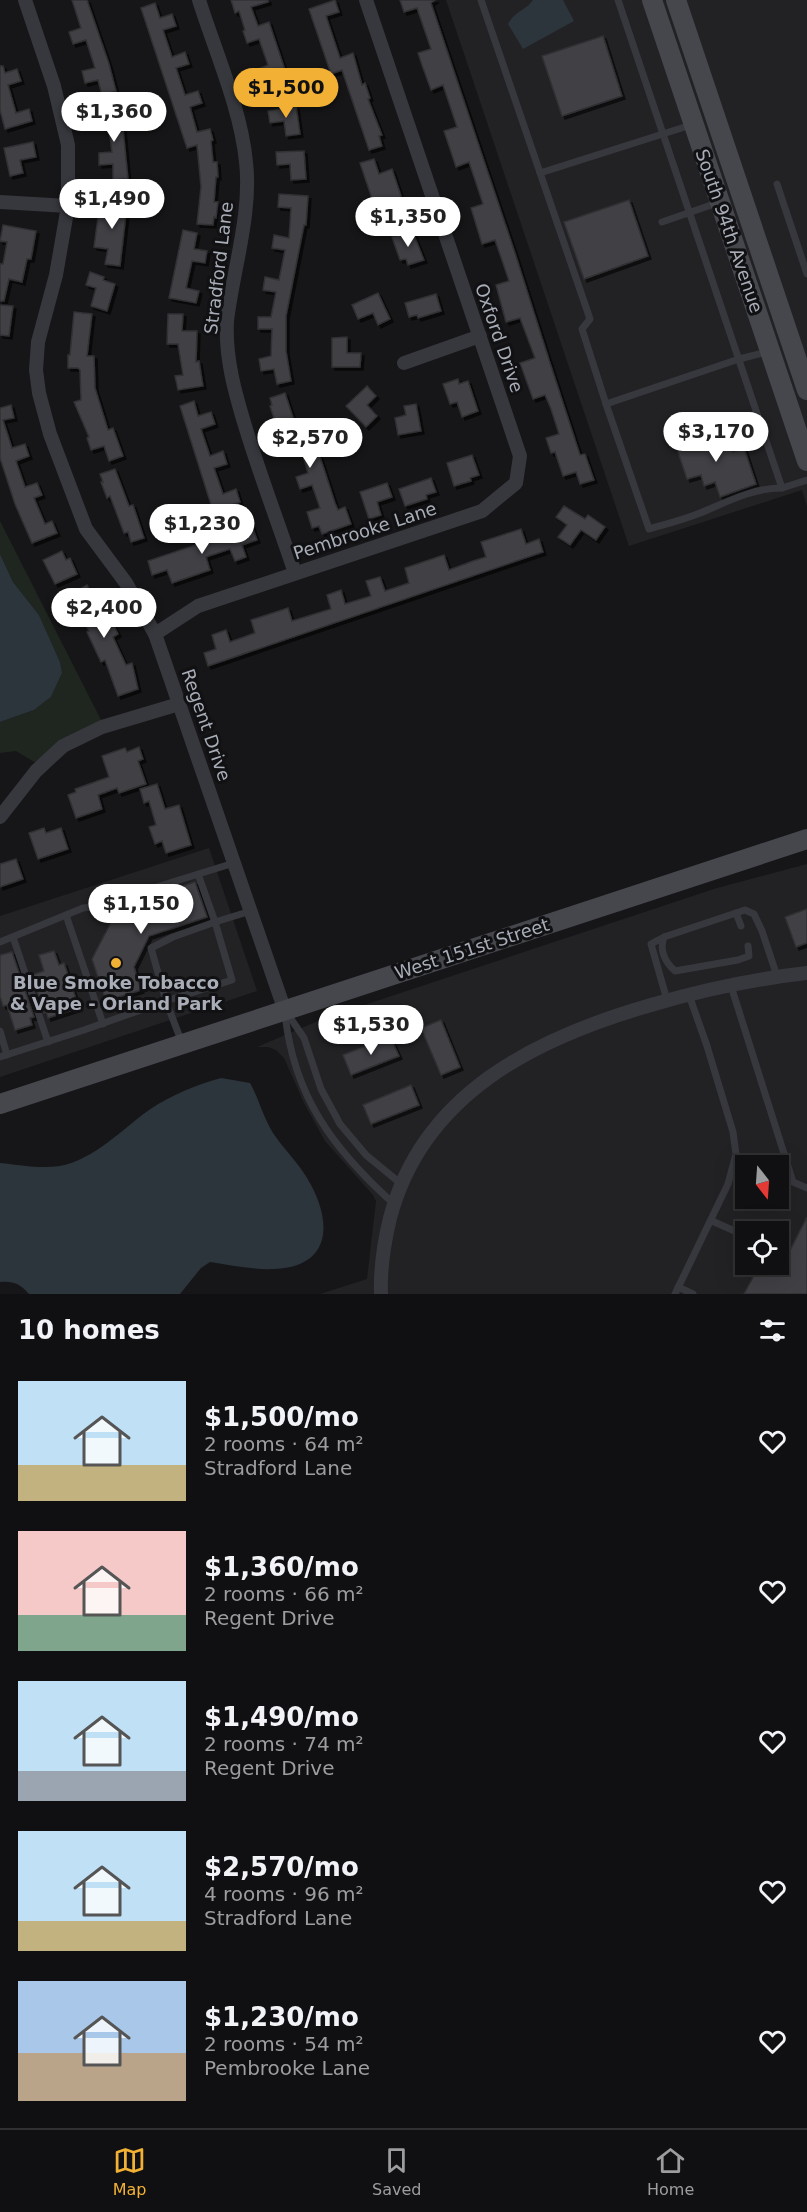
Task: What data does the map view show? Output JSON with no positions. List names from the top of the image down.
{
  "streets": {
    "street": [
      "South 94th Avenue",
      "Stradford Lane",
      "Oxford Drive",
      "Pembrooke Lane",
      "Regent Drive",
      "West 151st Street"
    ]
  },
  "crossings": [
    ["Stradford Lane", "Pembrooke Lane"],
    ["Oxford Drive", "Pembrooke Lane"],
    ["Pembrooke Lane", "Regent Drive"],
    ["Regent Drive", "West 151st Street"]
  ],
  "places": ["Blue Smoke Tobacco & Vape - Orland Park"],
  "north": "bottom",
  "page": {
    "price": [
      "$1,500",
      "$1,360",
      "$1,490",
      "$1,350",
      "$3,170",
      "$2,570",
      "$1,230",
      "$2,400",
      "$1,150",
      "$1,530"
    ],
    "heading": "10 homes",
    "list": [
      {
        "name": "$1,500/mo",
        "note": "2 rooms · 64 m² · Stradford Lane"
      },
      {
        "name": "$1,360/mo",
        "note": "2 rooms · 66 m² · Regent Drive"
      },
      {
        "name": "$1,490/mo",
        "note": "2 rooms · 74 m² · Regent Drive"
      },
      {
        "name": "$2,570/mo",
        "note": "4 rooms · 96 m² · Stradford Lane"
      },
      {
        "name": "$1,230/mo",
        "note": "2 rooms · 54 m² · Pembrooke Lane"
      }
    ],
    "tabs": ["Map", "Saved", "Home"]
  }
}
